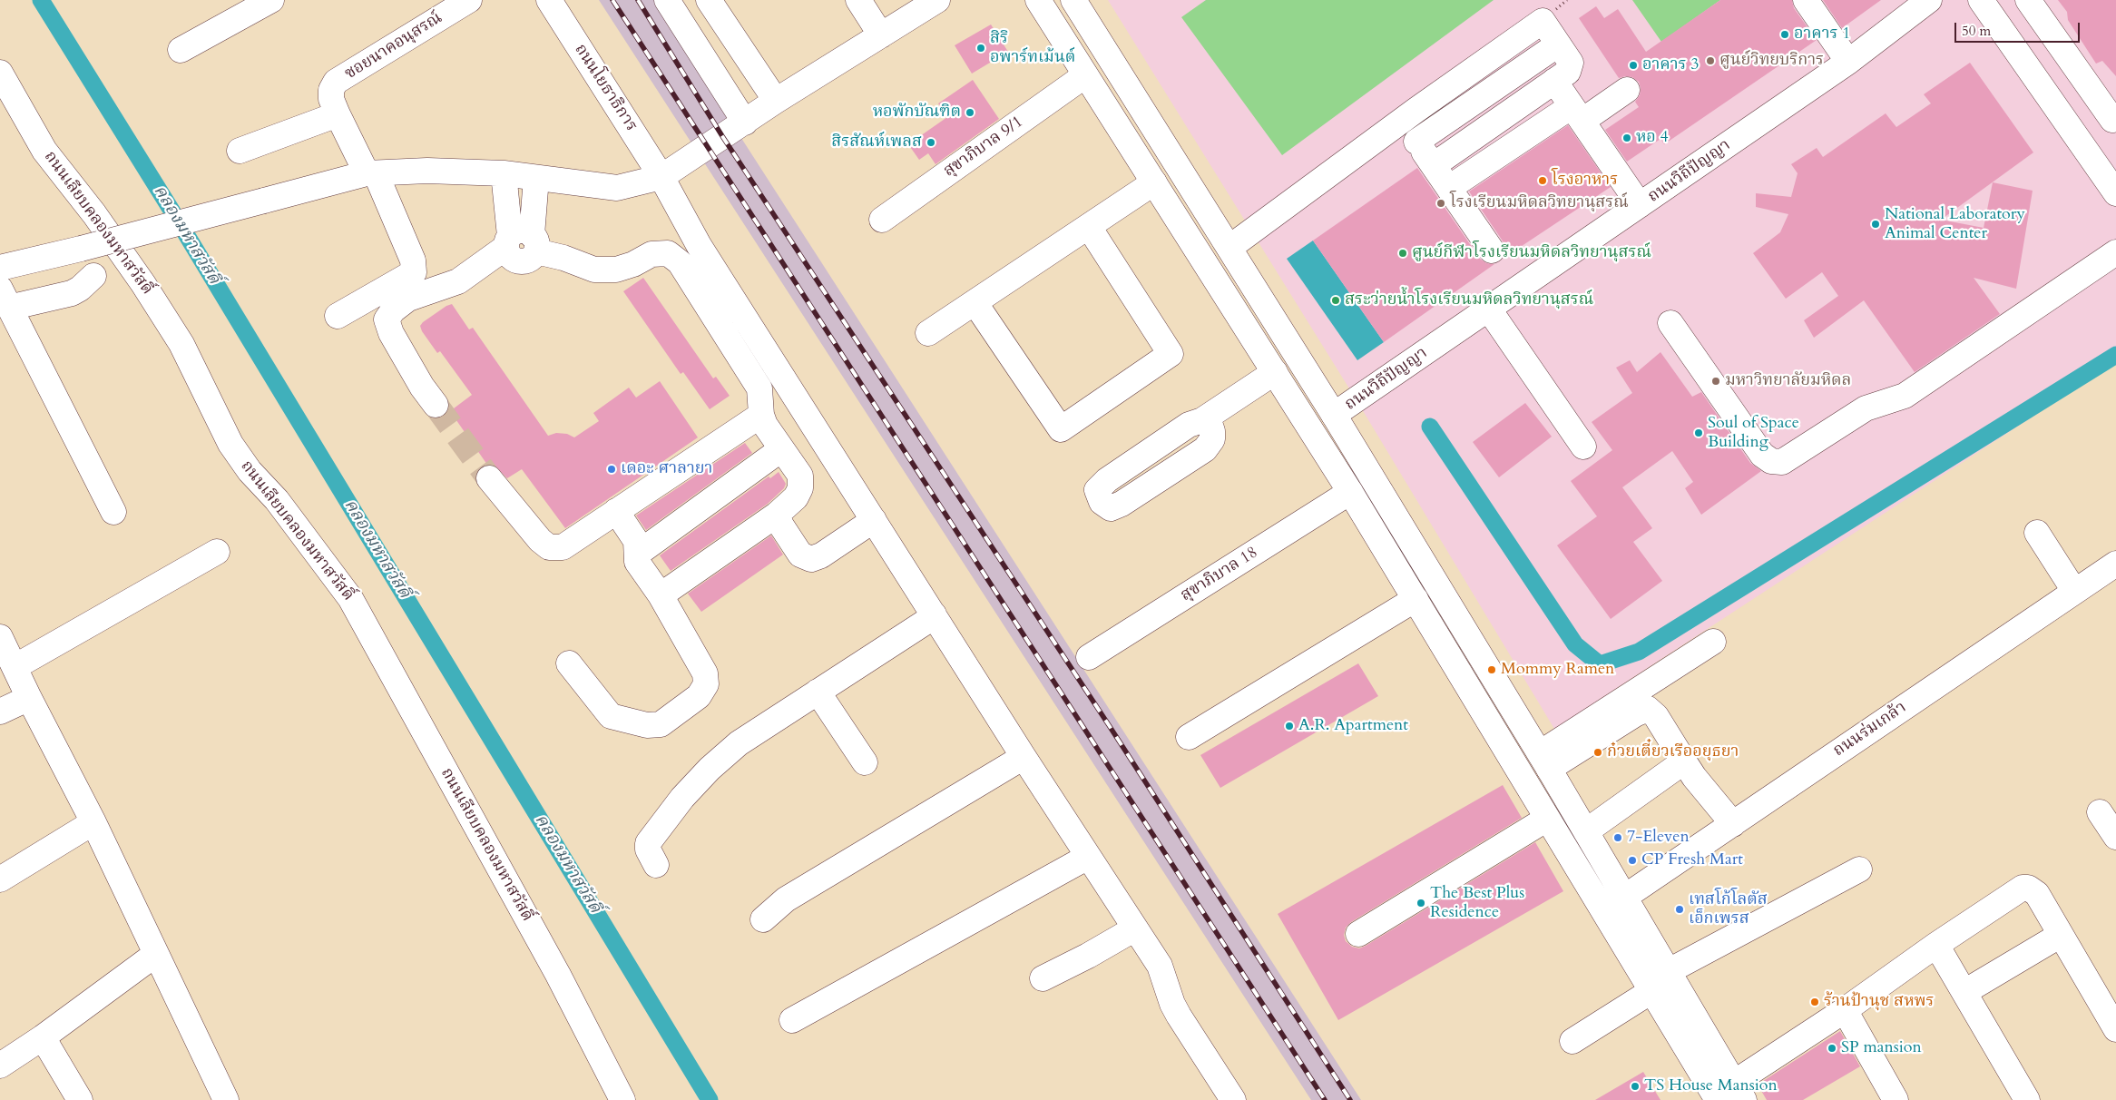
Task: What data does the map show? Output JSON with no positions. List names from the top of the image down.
{
  "streets": {
    "street": [
      "ซอยนาคอนุสรณ์",
      "ถนนโยธาธิการ",
      "สุขาภิบาล 9/1",
      "ถนนวิถีปัญญา",
      "ถนนเลียบคลองมหาสวัสดิ์",
      "สุขาภิบาล 18",
      "ถนนร่มเกล้า"
    ]
  },
  "water": ["คลองมหาสวัสดิ์"],
  "places": [
    "อาคาร 1",
    "สิริ อพาร์ทเม้นต์",
    "ศูนย์วิทยบริการ",
    "อาคาร 3",
    "หอพักบัณฑิต",
    "หอ 4",
    "สิรสัณห์เพลส",
    "โรงอาหาร",
    "โรงเรียนมหิดลวิทยานุสรณ์",
    "National Laboratory Animal Center",
    "ศูนย์กีฬาโรงเรียนมหิดลวิทยานุสรณ์",
    "สระว่ายน้ำโรงเรียนมหิดลวิทยานุสรณ์",
    "มหาวิทยาลัยมหิดล",
    "Soul of Space Building",
    "เดอะ ศาลายา",
    "Mommy Ramen",
    "A.R. Apartment",
    "ก๋วยเตี๋ยวเรืออยุธยา",
    "7-Eleven",
    "CP Fresh Mart",
    "The Best Plus Residence",
    "เทสโก้โลตัส เอ็กเพรส",
    "ร้านป้านุช สหพร",
    "SP mansion",
    "TS House Mansion"
  ],
  "scale_bar": "50 m"
}
